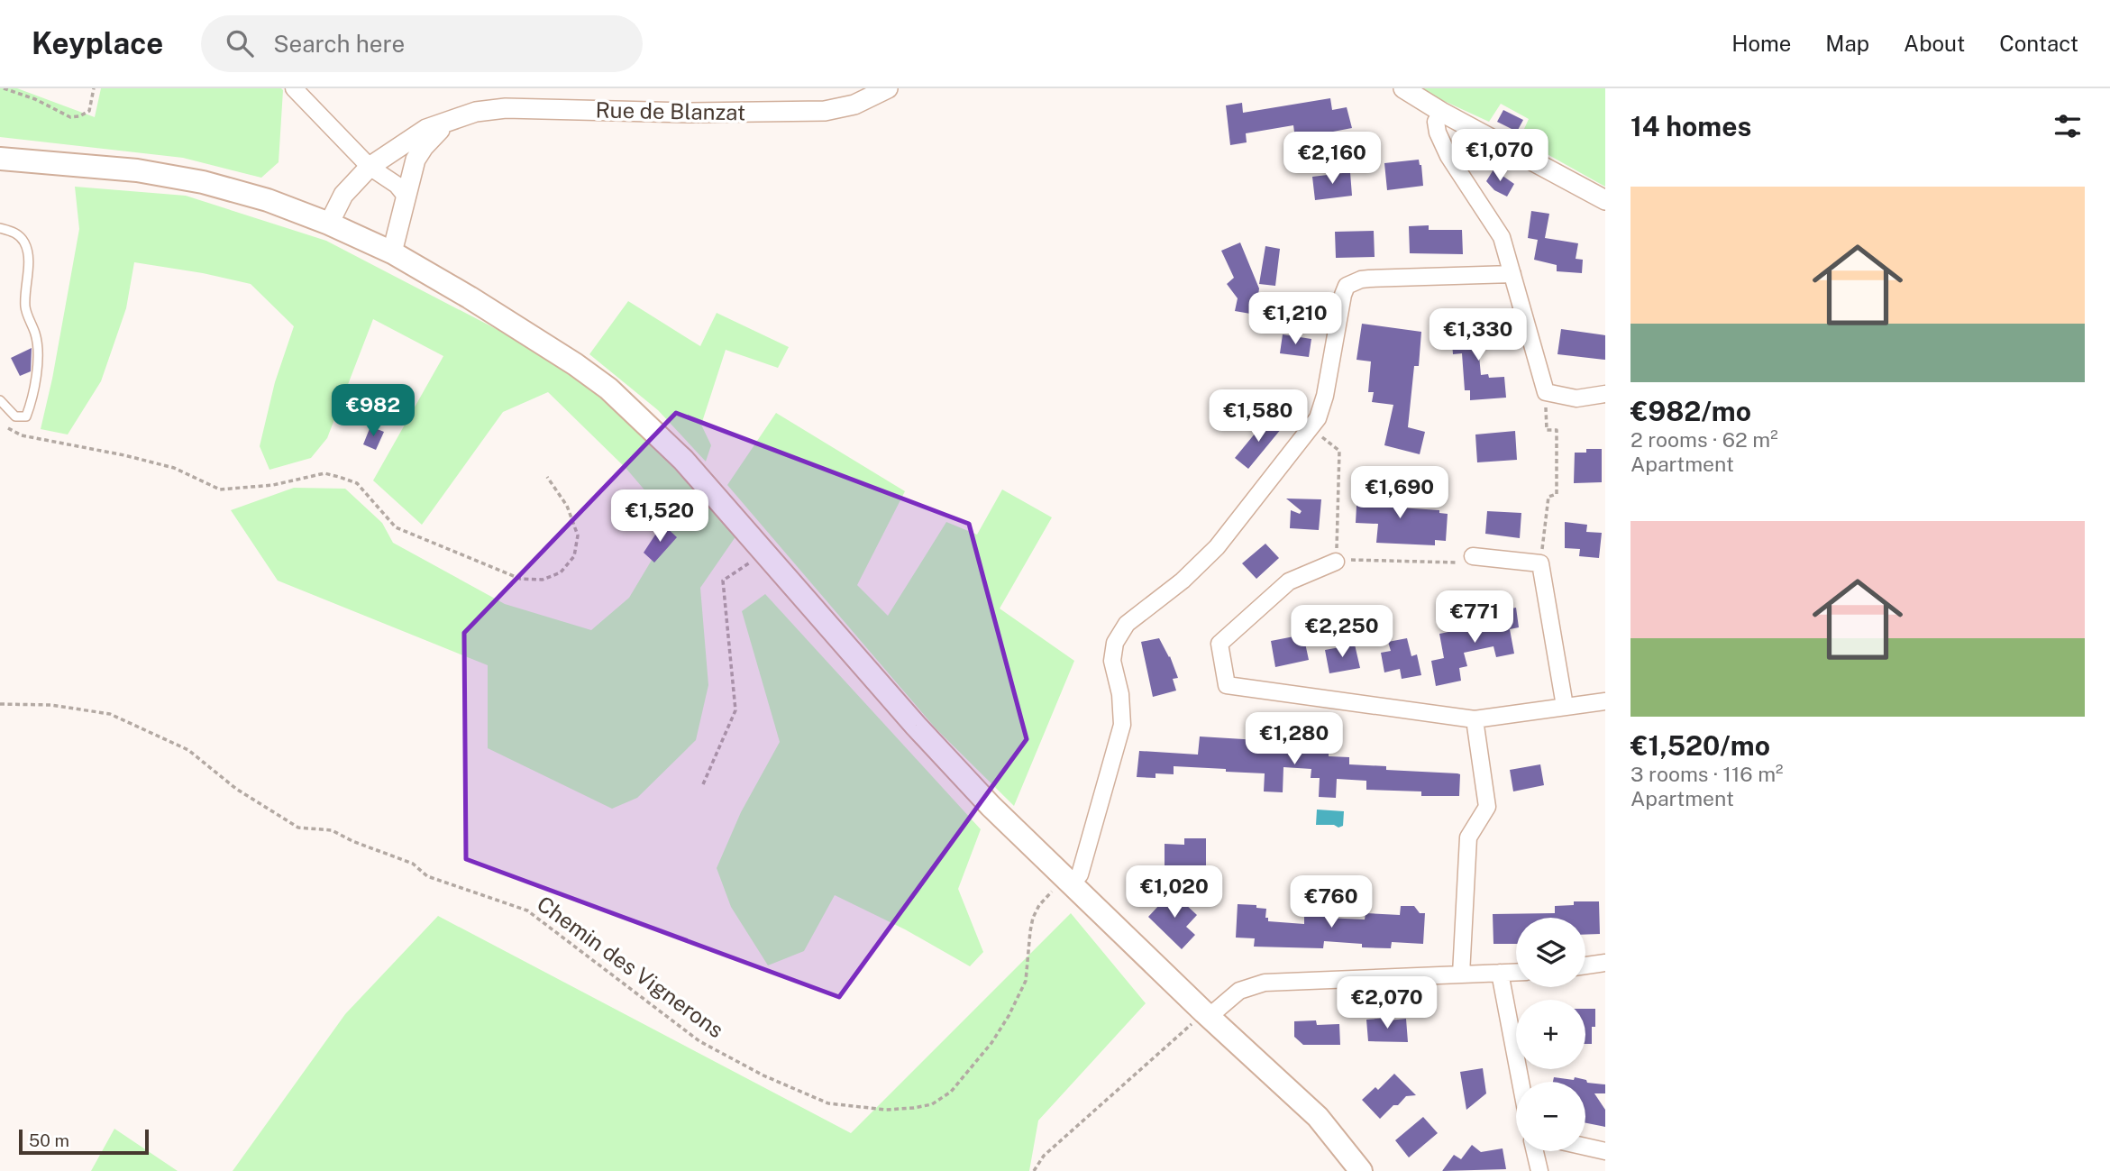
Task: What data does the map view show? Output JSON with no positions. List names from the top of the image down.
{
  "streets": {
    "street": ["Rue de Blanzat"],
    "path": ["Chemin des Vignerons"]
  },
  "scale_bar": "50 m",
  "page": {
    "header": "Keyplace",
    "search": "Search here",
    "nav": [
      "Home",
      "Map",
      "About",
      "Contact"
    ],
    "heading": "14 homes",
    "price": [
      "€1,070",
      "€2,160",
      "€1,210",
      "€1,330",
      "€982",
      "€1,580",
      "€1,690",
      "€1,520",
      "€771",
      "€2,250",
      "€1,280",
      "€1,020",
      "€760",
      "€2,070"
    ],
    "list": [
      {
        "name": "€982/mo",
        "note": "2 rooms · 62 m² · Apartment"
      },
      {
        "name": "€1,520/mo",
        "note": "3 rooms · 116 m² · Apartment"
      }
    ],
    "map_buttons": ["+", "−"],
    "scale": "50 m"
  }
}
